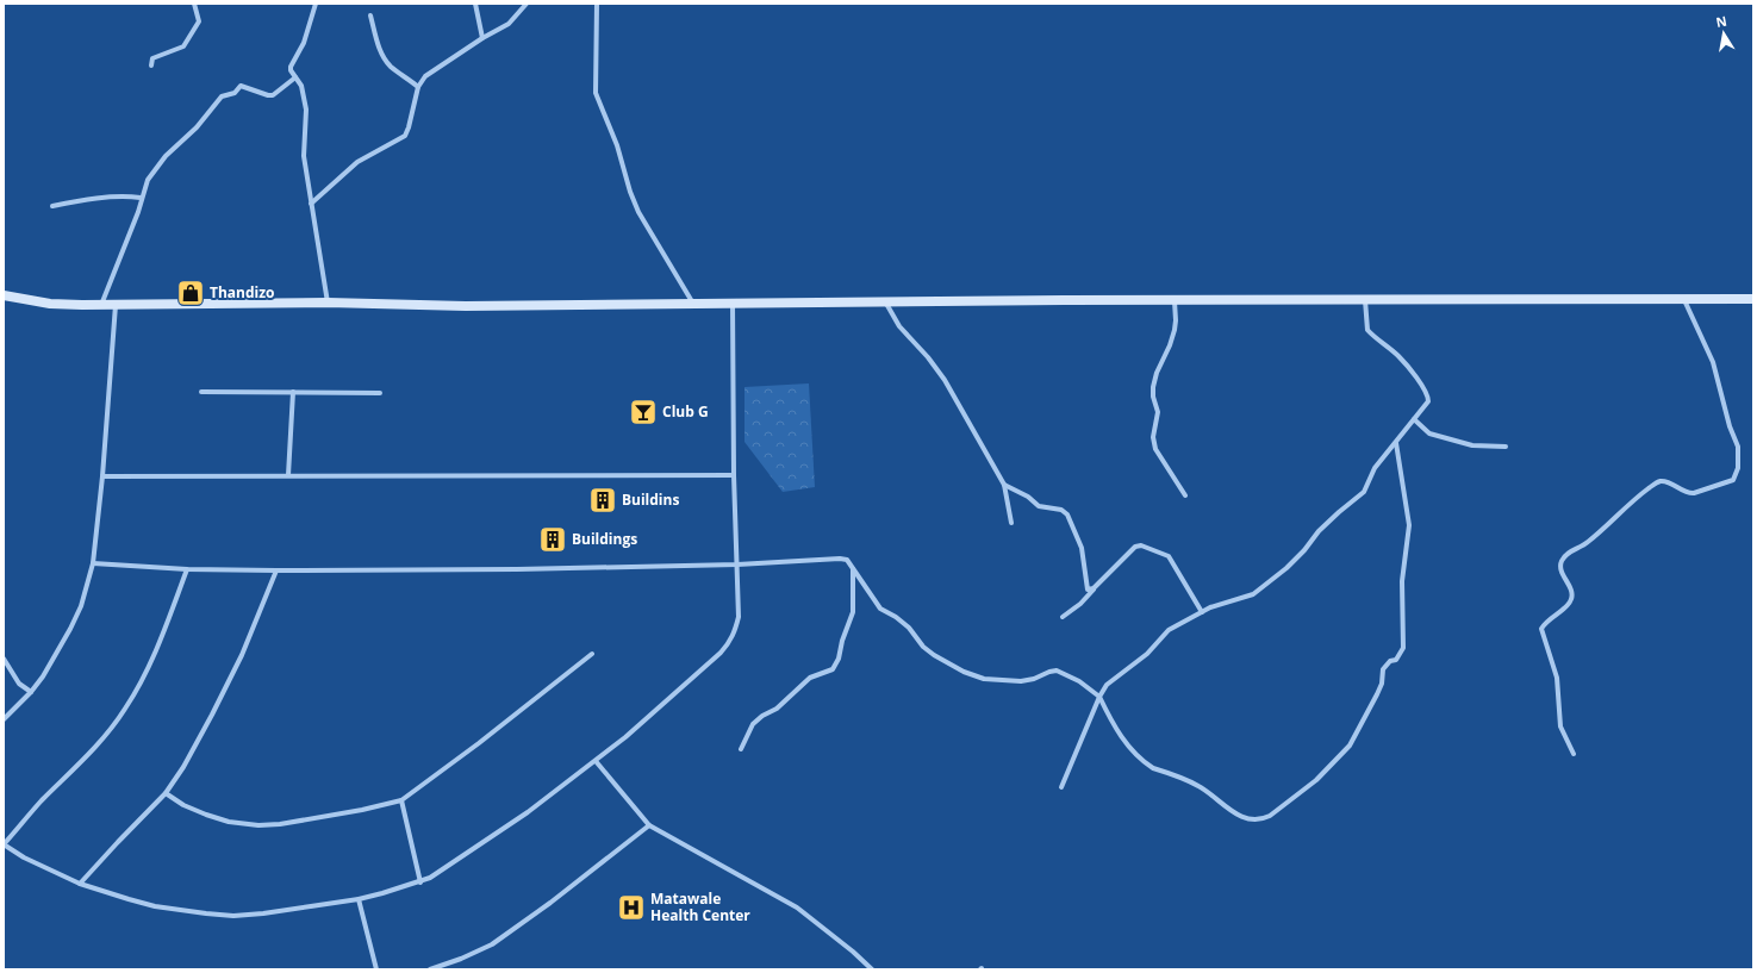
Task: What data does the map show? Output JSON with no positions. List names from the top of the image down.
{
  "places": {
    "shop": ["Thandizo"],
    "bar": ["Club G"],
    "building": ["Buildins", "Buildings"],
    "hospital": ["Matawale Health Center"]
  },
  "north": "top"
}
